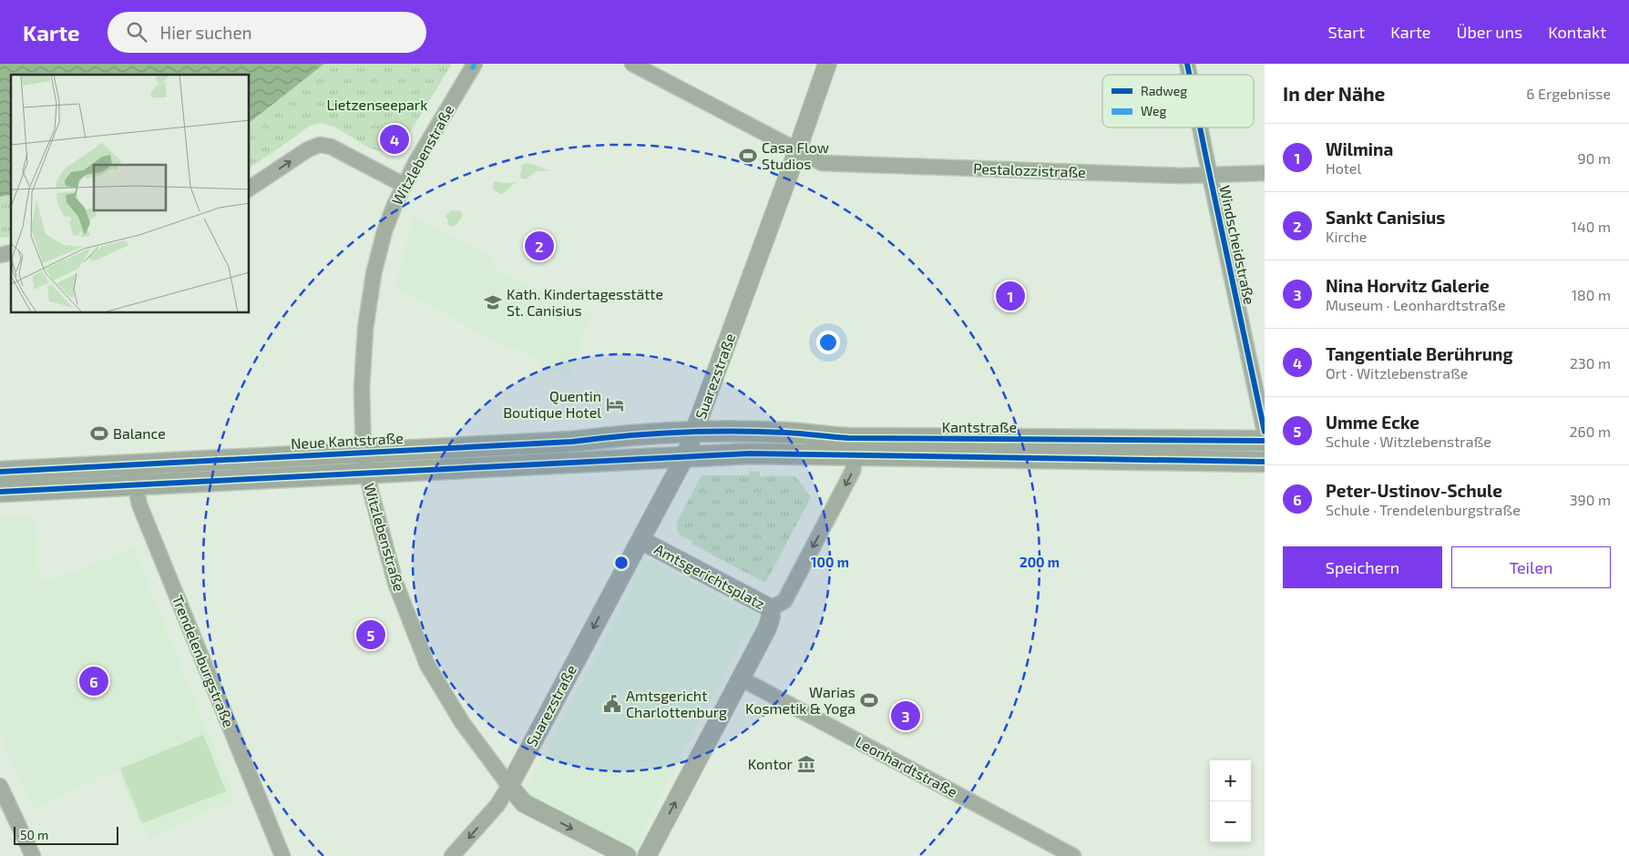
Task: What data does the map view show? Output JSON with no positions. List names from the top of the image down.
{
  "streets": {
    "main road": ["Kantstraße", "Neue Kantstraße"],
    "street": [
      "Witzlebenstraße",
      "Pestalozzistraße",
      "Windscheidstraße",
      "Suarezstraße",
      "Amtsgerichtsplatz",
      "Trendelenburgstraße",
      "Leonhardtstraße"
    ]
  },
  "crossings": [
    ["Witzlebenstraße", "Suarezstraße"],
    ["Witzlebenstraße", "Neue Kantstraße"],
    ["Pestalozzistraße", "Windscheidstraße"],
    ["Pestalozzistraße", "Suarezstraße"],
    ["Suarezstraße", "Kantstraße"],
    ["Suarezstraße", "Neue Kantstraße"],
    ["Suarezstraße", "Amtsgerichtsplatz"],
    ["Kantstraße", "Neue Kantstraße"],
    ["Neue Kantstraße", "Trendelenburgstraße"]
  ],
  "parks": ["Lietzenseepark"],
  "places": {
    "sports": ["Casa Flow Studios", "Balance", "Warias Kosmetik & Yoga"],
    "school or university": ["Kath. Kindertagesstätte St. Canisius"],
    "hotel": ["Quentin Boutique Hotel"],
    "public building": ["Amtsgericht Charlottenburg"],
    "museum": ["Kontor"]
  },
  "legend": ["Radweg", "Weg"],
  "scale_bar": "50 m",
  "page": {
    "header": "Karte",
    "search": "Hier suchen",
    "nav": [
      "Start",
      "Karte",
      "Über uns",
      "Kontakt"
    ],
    "heading": ["In der Nähe", "6 Ergebnisse"],
    "pins": [
      "4",
      "2",
      "1",
      "5",
      "6",
      "3"
    ],
    "list": [
      {
        "mark": "1",
        "name": "Wilmina",
        "note": "Hotel",
        "value": "90 m"
      },
      {
        "mark": "2",
        "name": "Sankt Canisius",
        "note": "Kirche",
        "value": "140 m"
      },
      {
        "mark": "3",
        "name": "Nina Horvitz Galerie",
        "note": "Museum · Leonhardtstraße",
        "value": "180 m"
      },
      {
        "mark": "4",
        "name": "Tangentiale Berührung",
        "note": "Ort · Witzlebenstraße",
        "value": "230 m"
      },
      {
        "mark": "5",
        "name": "Umme Ecke",
        "note": "Schule · Witzlebenstraße",
        "value": "260 m"
      },
      {
        "mark": "6",
        "name": "Peter-Ustinov-Schule",
        "note": "Schule · Trendelenburgstraße",
        "value": "390 m"
      }
    ],
    "buttons": ["Speichern", "Teilen"],
    "map_buttons": ["+", "−"],
    "scale": "50 m"
  },
  "rings": ["100 m", "200 m"]
}
